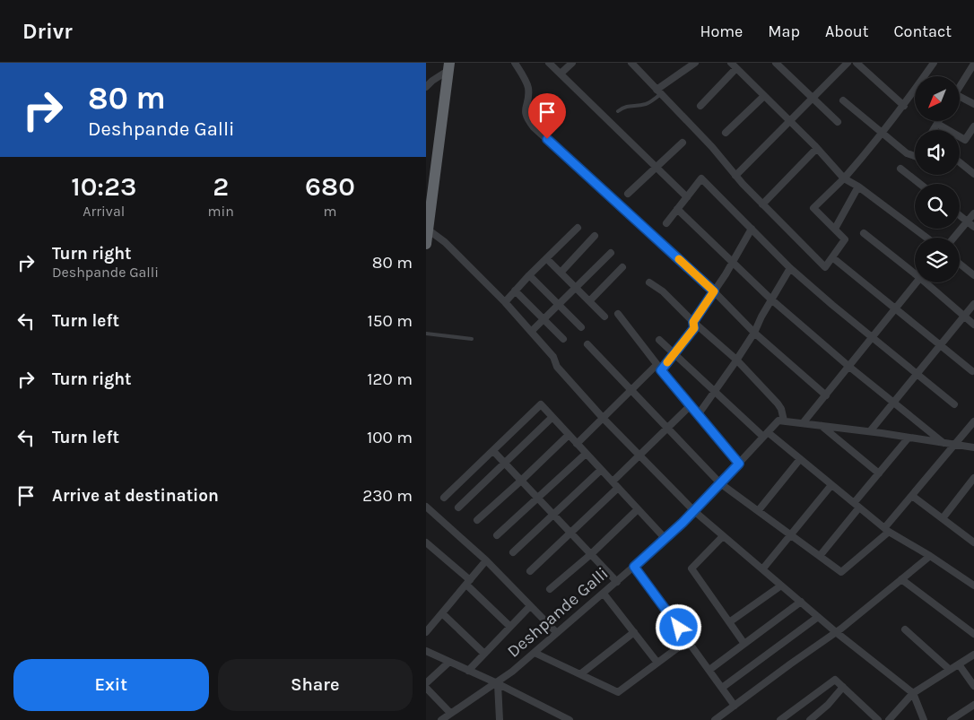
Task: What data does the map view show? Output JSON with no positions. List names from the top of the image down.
{
  "streets": {
    "street": ["Deshpande Galli"]
  },
  "north": "bottom left",
  "page": {
    "header": "Drivr",
    "nav": [
      "Home",
      "Map",
      "About",
      "Contact"
    ],
    "turn": ["80 m", "Deshpande Galli"],
    "eta": [
      "10:23",
      "Arrival",
      "2",
      "min",
      "680",
      "m"
    ],
    "list": [
      {
        "name": "Turn right",
        "note": "Deshpande Galli",
        "value": "80 m"
      },
      {
        "name": "Turn left",
        "value": "150 m"
      },
      {
        "name": "Turn right",
        "value": "120 m"
      },
      {
        "name": "Turn left",
        "value": "100 m"
      },
      {
        "name": "Arrive at destination",
        "value": "230 m"
      }
    ],
    "buttons": ["Exit", "Share"]
  }
}
